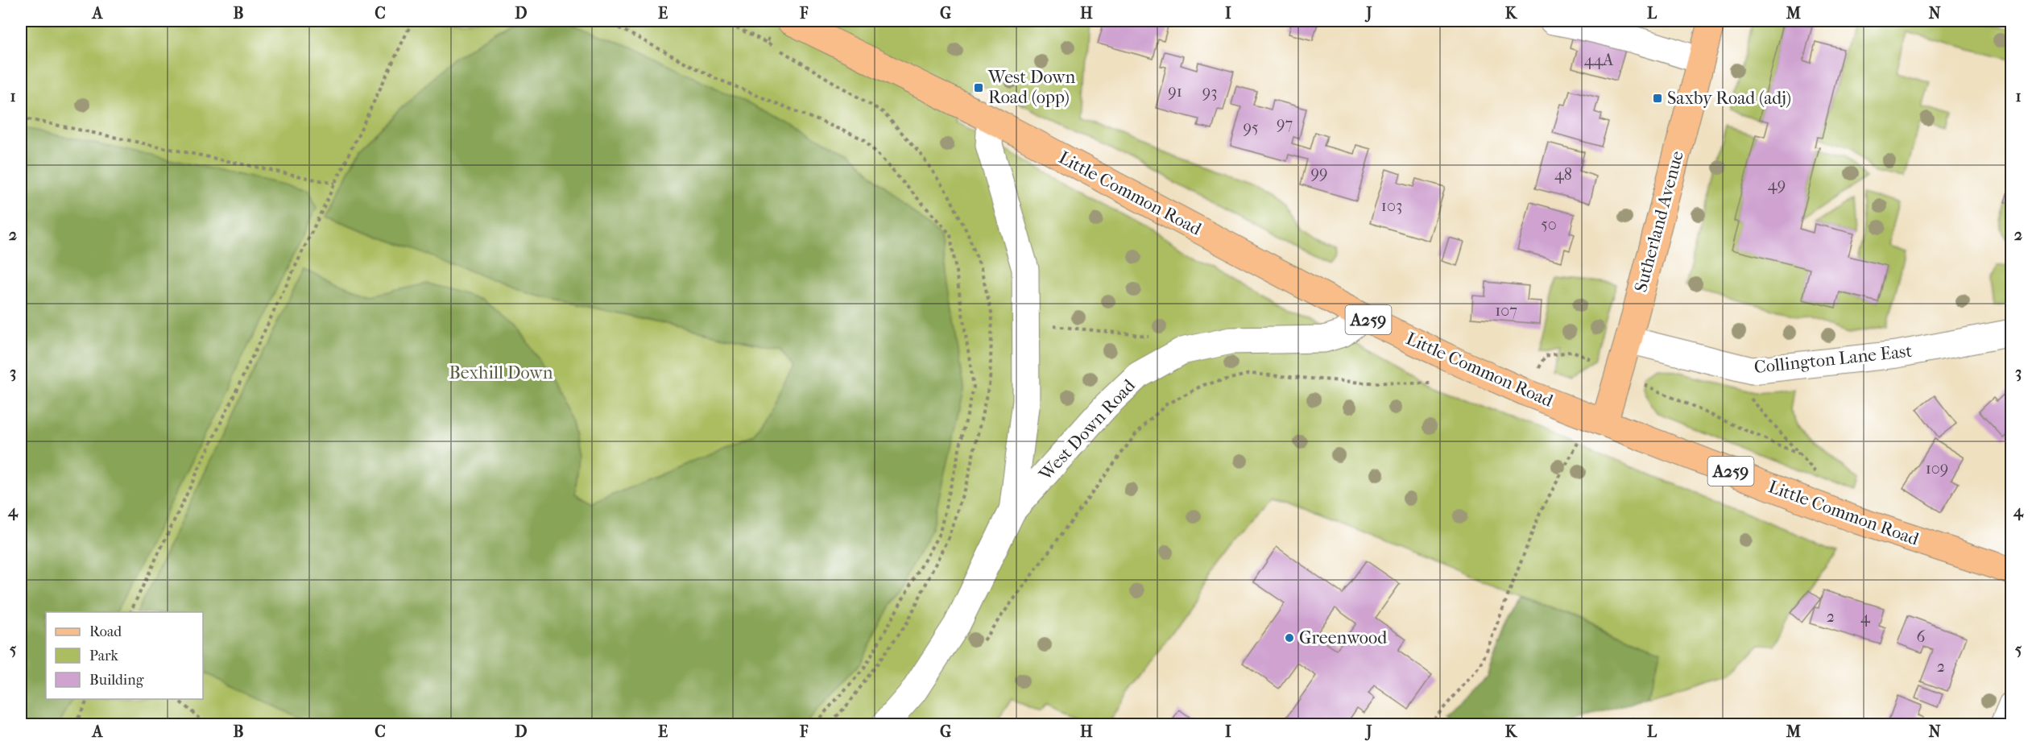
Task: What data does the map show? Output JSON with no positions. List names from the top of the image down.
{
  "streets": {
    "main road": ["Little Common Road", "Sutherland Avenue", "A259"],
    "street": ["Collington Lane East", "West Down Road"]
  },
  "crossings": [
    ["Little Common Road", "Sutherland Avenue"],
    ["Little Common Road", "West Down Road"],
    ["Sutherland Avenue", "Collington Lane East"]
  ],
  "parks": ["Bexhill Down"],
  "places": {
    "transit": ["West Down Road (opp)", "Saxby Road (adj)"],
    "other": ["Greenwood"]
  },
  "house_numbers": [
    "44A",
    "91",
    "93",
    "97",
    "95",
    "99",
    "48",
    "49",
    "103",
    "50",
    "107",
    "109",
    "2",
    "4",
    "6",
    "2"
  ],
  "legend": ["Road", "Park", "Building"],
  "grid": {
    "columns": [
      "A",
      "B",
      "C",
      "D",
      "E",
      "F",
      "G",
      "H",
      "I",
      "J",
      "K",
      "L",
      "M",
      "N"
    ],
    "rows": [
      "1",
      "2",
      "3",
      "4",
      "5"
    ]
  }
}
